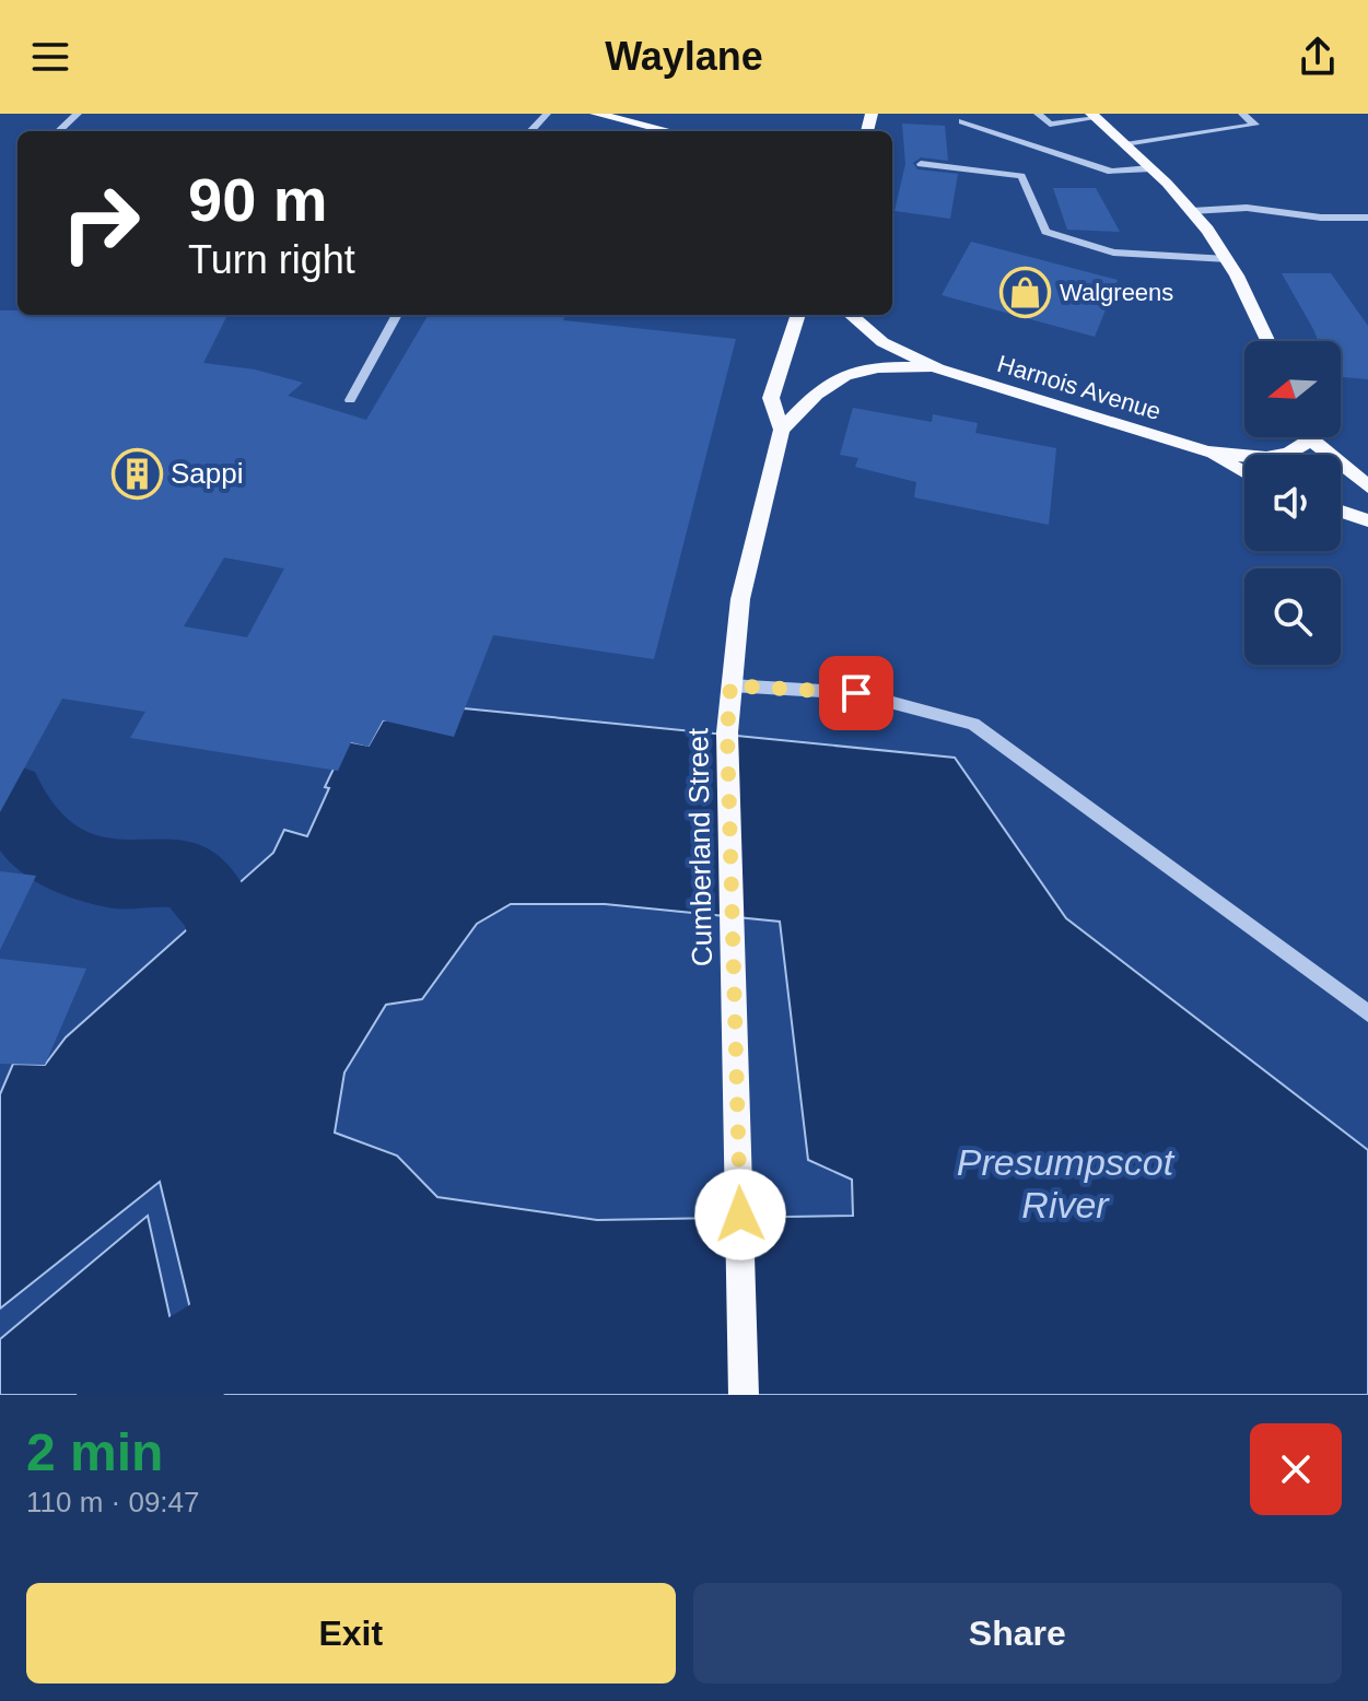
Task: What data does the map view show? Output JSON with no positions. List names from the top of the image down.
{
  "streets": {
    "main road": ["Harnois Avenue", "Cumberland Street"]
  },
  "crossings": [
    ["Harnois Avenue", "Cumberland Street"]
  ],
  "water": ["Presumpscot River"],
  "places": {
    "shop": ["Walgreens"],
    "building": ["Sappi"]
  },
  "north": "left",
  "page": {
    "header": "Waylane",
    "turn": ["90 m", "Turn right"],
    "heading": ["2 min", "110 m · 09:47"],
    "buttons": ["Exit", "Share"]
  }
}
